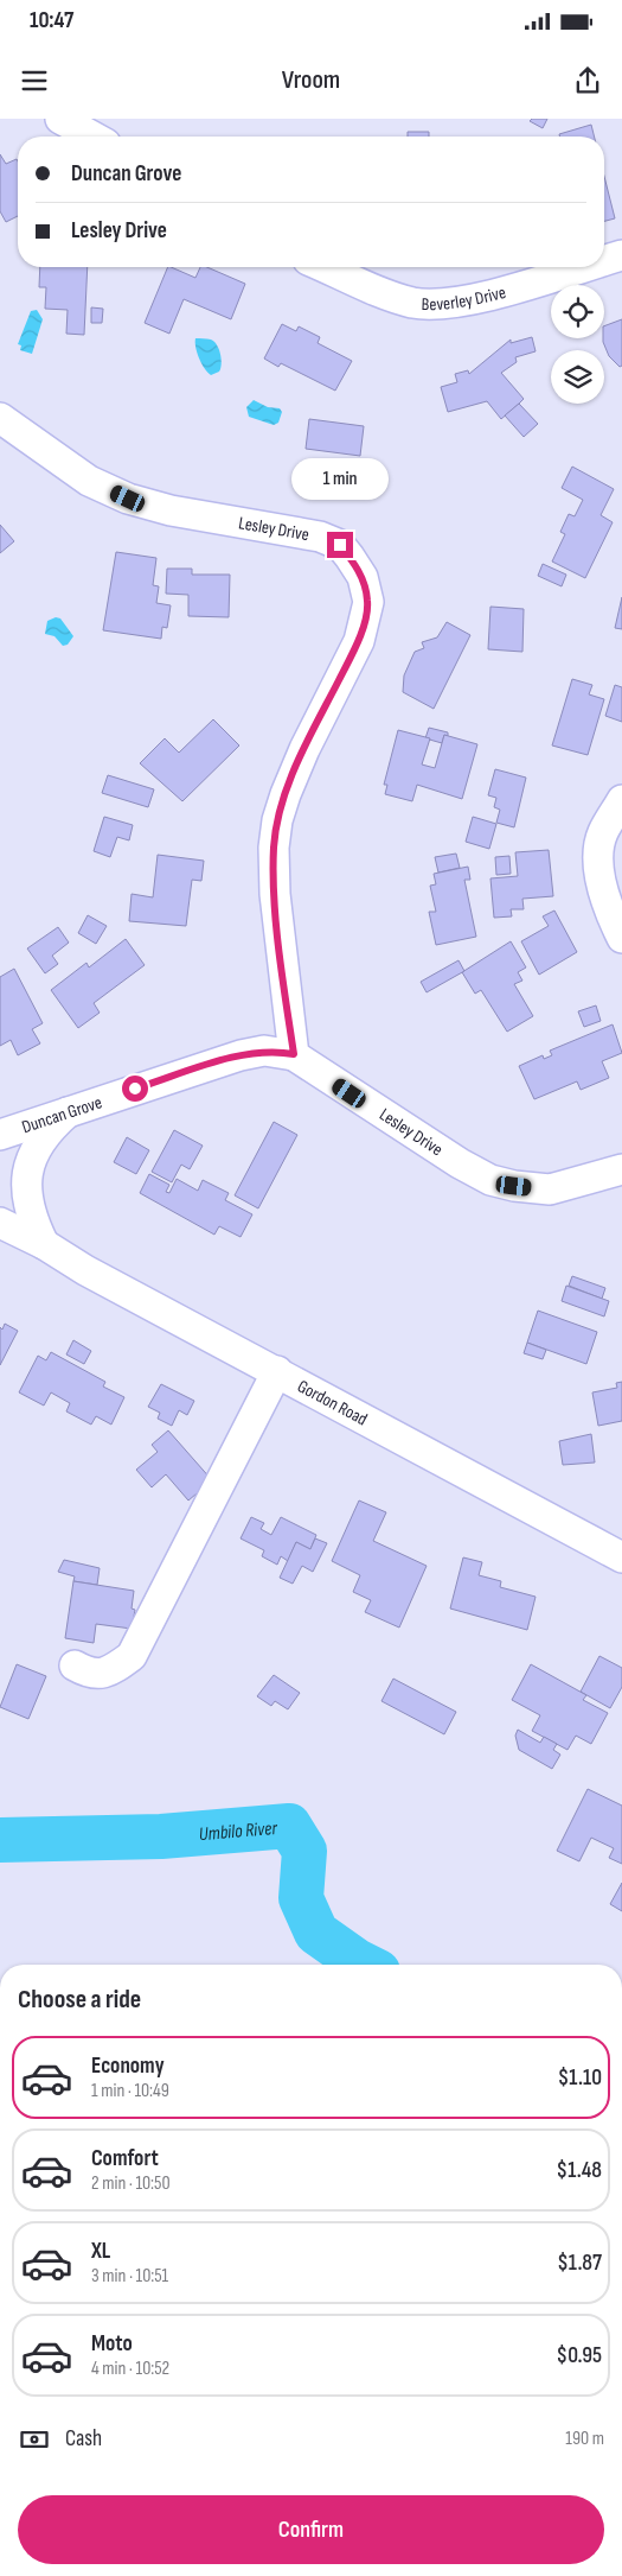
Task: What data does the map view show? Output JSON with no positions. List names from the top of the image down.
{
  "streets": {
    "street": [
      "Beverley Drive",
      "Lesley Drive",
      "Duncan Grove",
      "Gordon Road"
    ]
  },
  "crossings": [
    ["Lesley Drive", "Duncan Grove"]
  ],
  "water": ["Umbilo River"],
  "page": {
    "status": "10:47",
    "header": "Vroom",
    "banner": ["Duncan Grove", "Lesley Drive"],
    "bubble": "1 min",
    "heading": "Choose a ride",
    "list": [
      {
        "name": "Economy",
        "note": "1 min · 10:49",
        "value": "$1.10"
      },
      {
        "name": "Comfort",
        "note": "2 min · 10:50",
        "value": "$1.48"
      },
      {
        "name": "XL",
        "note": "3 min · 10:51",
        "value": "$1.87"
      },
      {
        "name": "Moto",
        "note": "4 min · 10:52",
        "value": "$0.95"
      }
    ],
    "pay": ["Cash", "190 m"],
    "buttons": "Confirm"
  }
}
